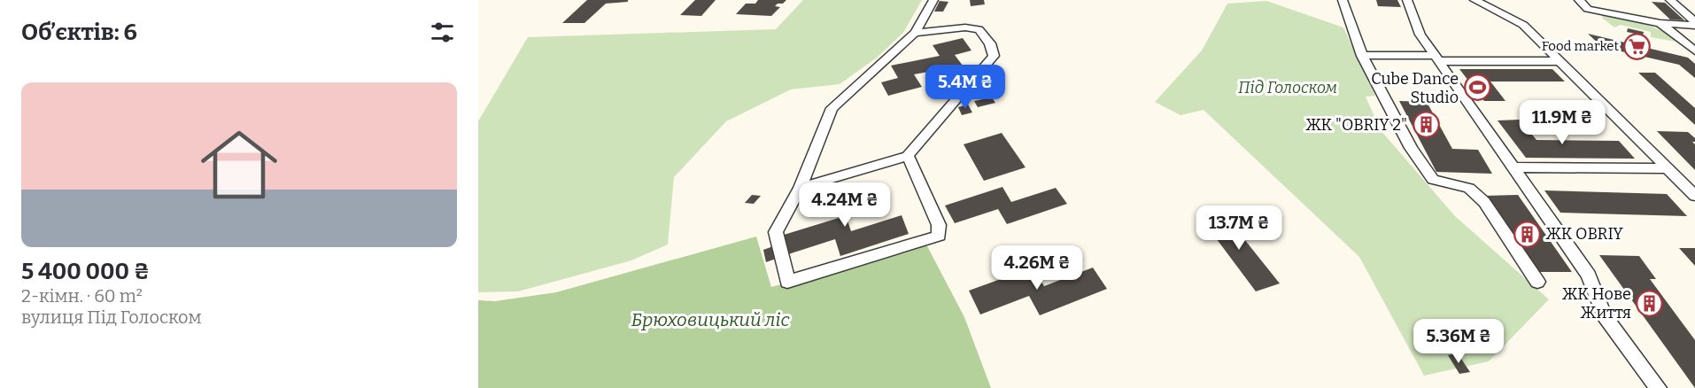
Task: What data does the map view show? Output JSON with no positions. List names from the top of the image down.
{
  "parks": ["Під Голоском", "Брюховицький ліс"],
  "places": {
    "supermarket": ["Food market"],
    "sports": ["Cube Dance Studio"],
    "building": ["ЖК \"OBRIY 2\"", "ЖК OBRIY", "ЖК Нове Життя"]
  },
  "page": {
    "heading": "Об’єктів: 6",
    "list": [
      {
        "name": "5 400 000 ₴",
        "note": "2-кімн. · 60 m² · вулиця Під Голоском"
      }
    ],
    "price": [
      "5.4M ₴",
      "11.9M ₴",
      "4.24M ₴",
      "13.7M ₴",
      "4.26M ₴",
      "5.36M ₴"
    ]
  }
}
